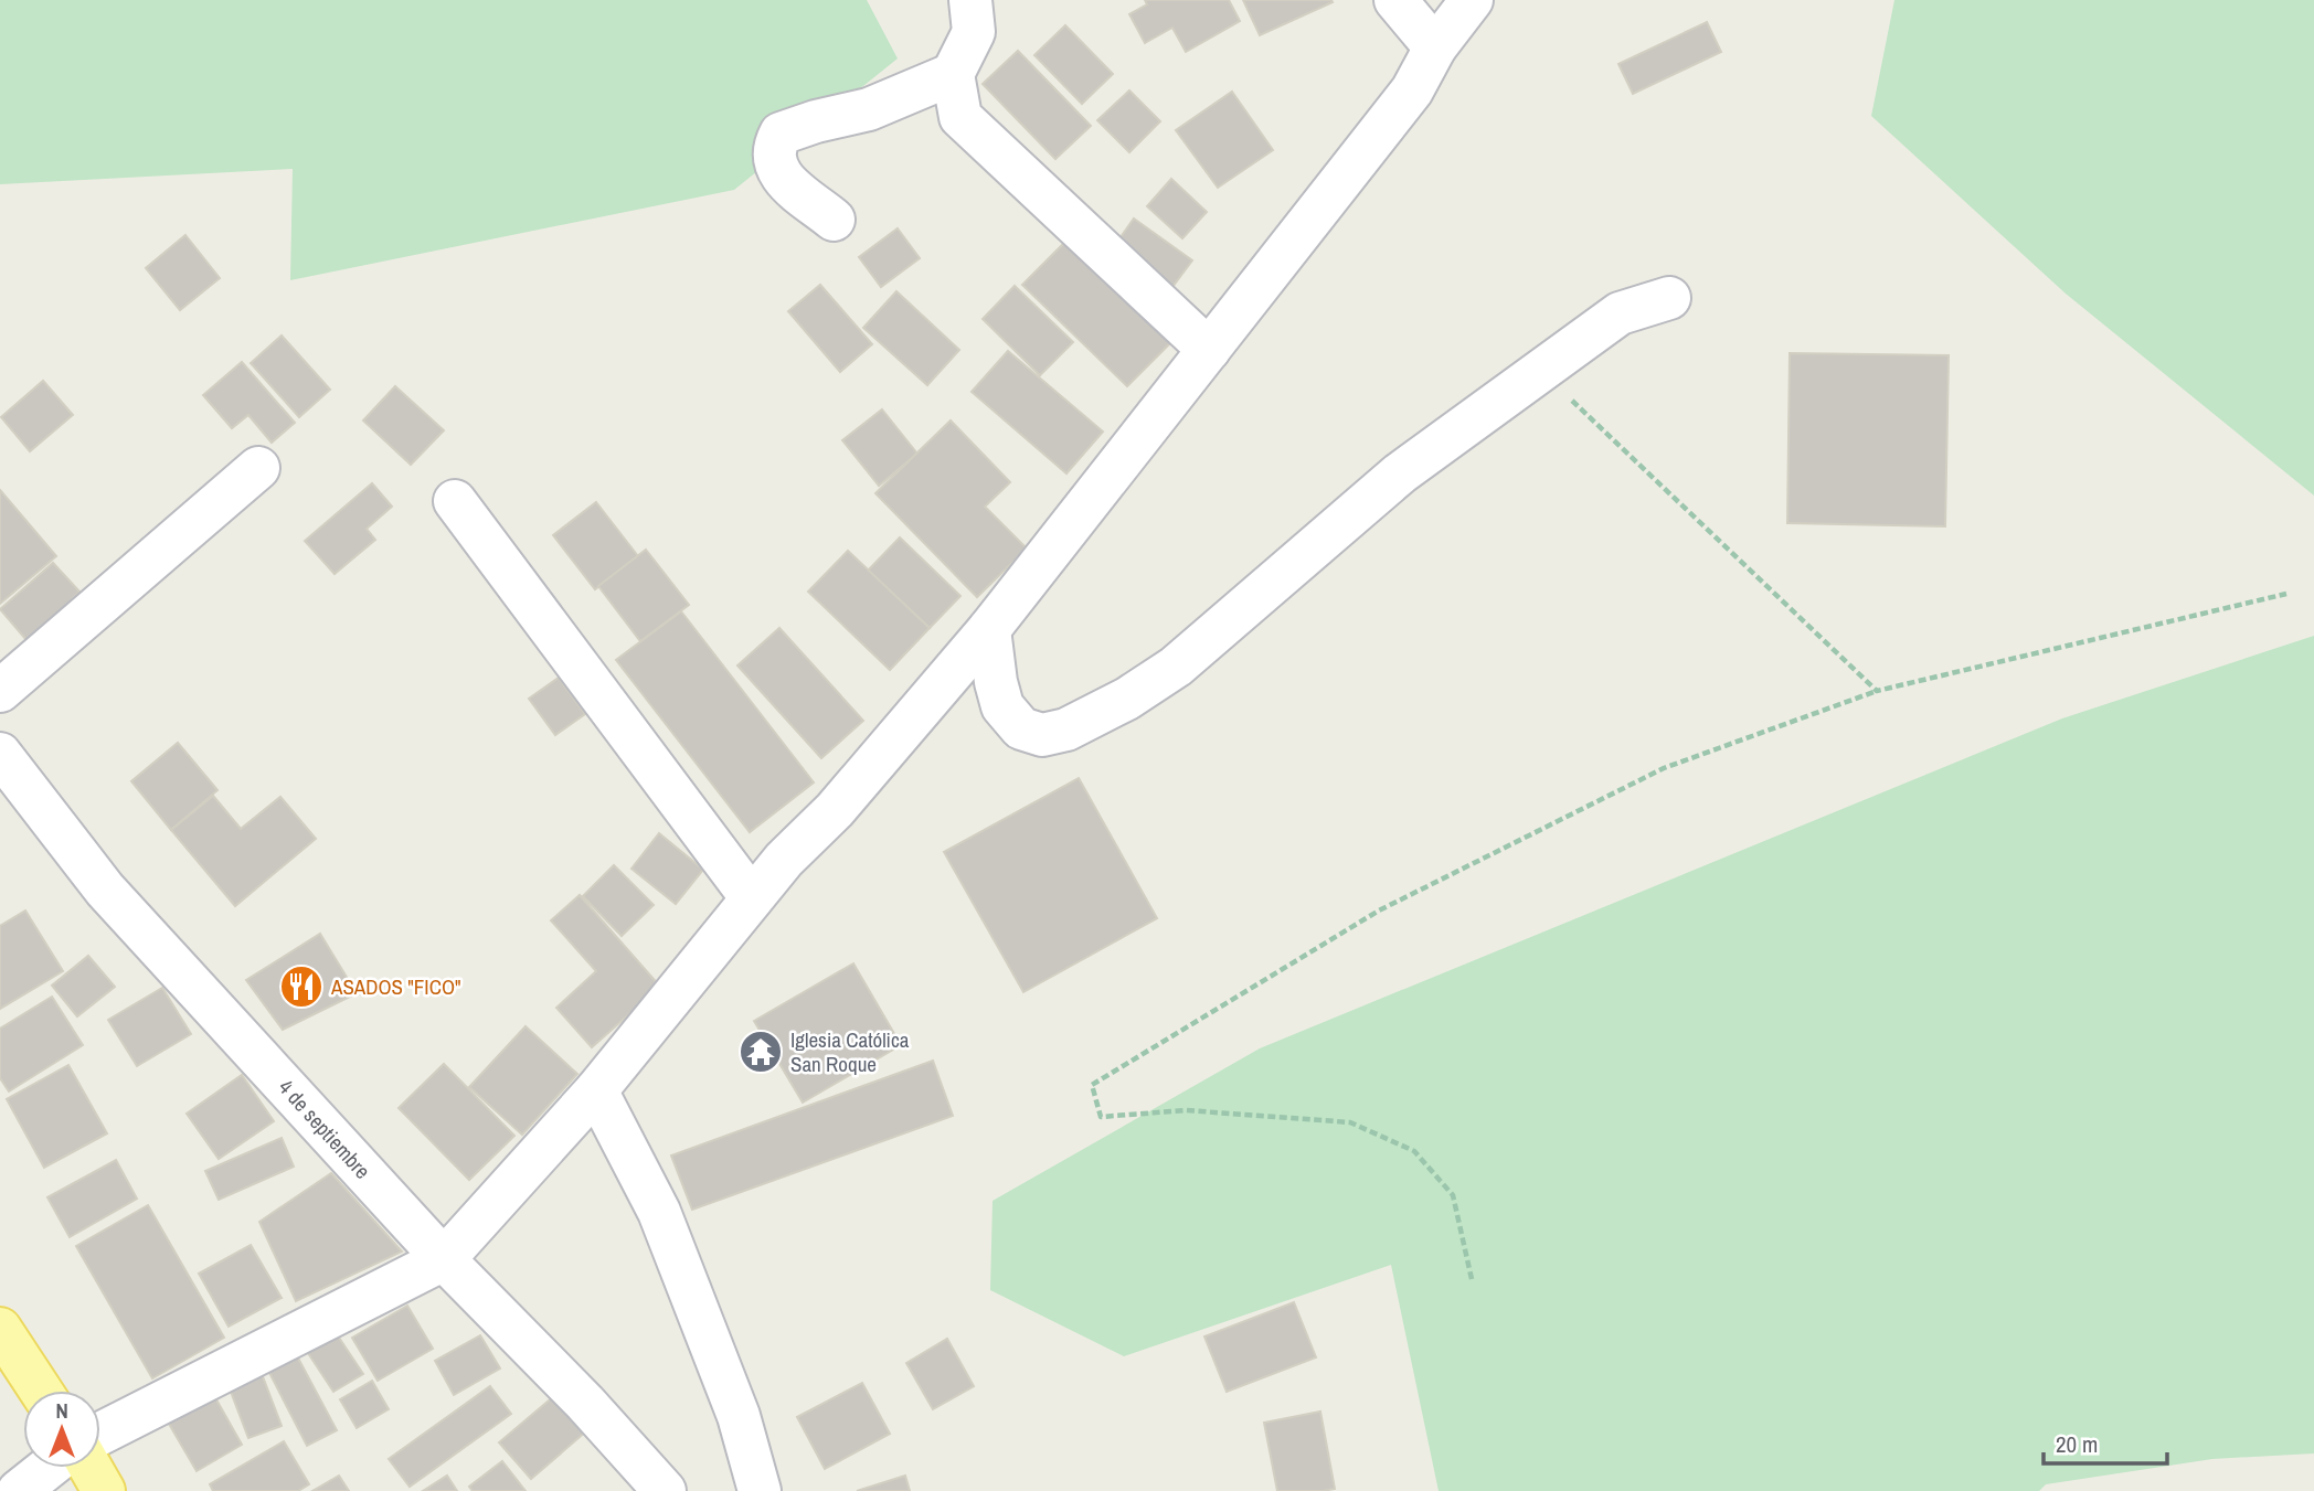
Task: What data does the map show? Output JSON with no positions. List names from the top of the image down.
{
  "streets": {
    "street": ["4 de septiembre"]
  },
  "places": {
    "restaurant": ["ASADOS \"FICO\""],
    "temple": ["Iglesia Católica San Roque"]
  },
  "scale_bar": "20 m",
  "north": "top"
}
